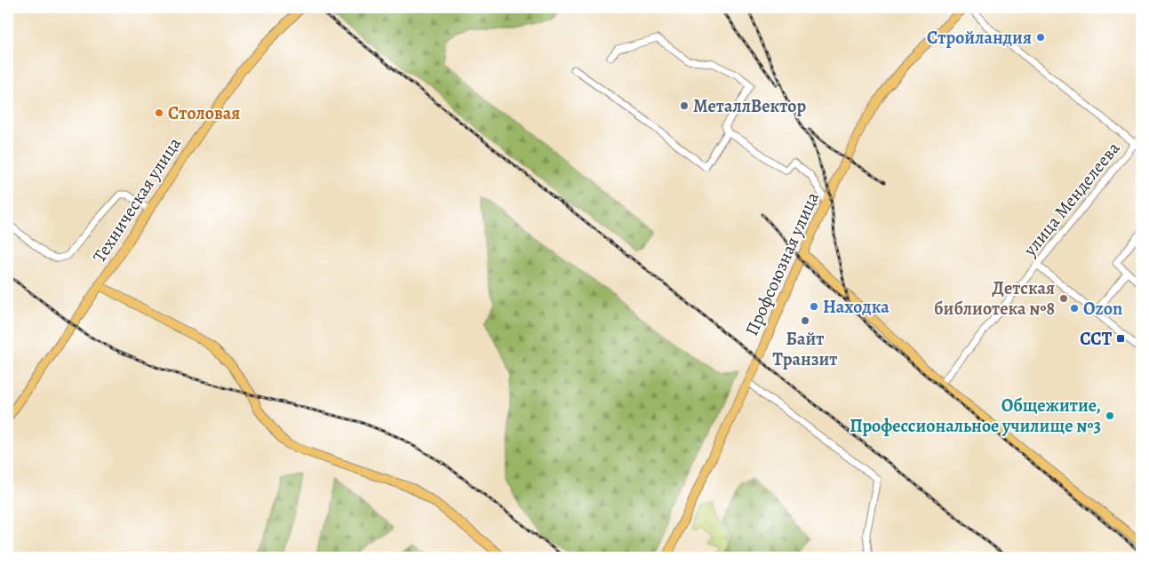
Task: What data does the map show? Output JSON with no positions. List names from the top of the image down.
{
  "streets": {
    "main road": ["Техническая улица", "Профсоюзная улица"],
    "street": ["улица Менделеева"]
  },
  "places": {
    "other": [
      "Стройландия",
      "МеталлВектор",
      "Столовая",
      "Детская библиотека №8",
      "Находка",
      "Ozon",
      "Байт Транзит",
      "Общежитие, Профессиональное училище №3"
    ],
    "transit": ["ССТ"]
  }
}
